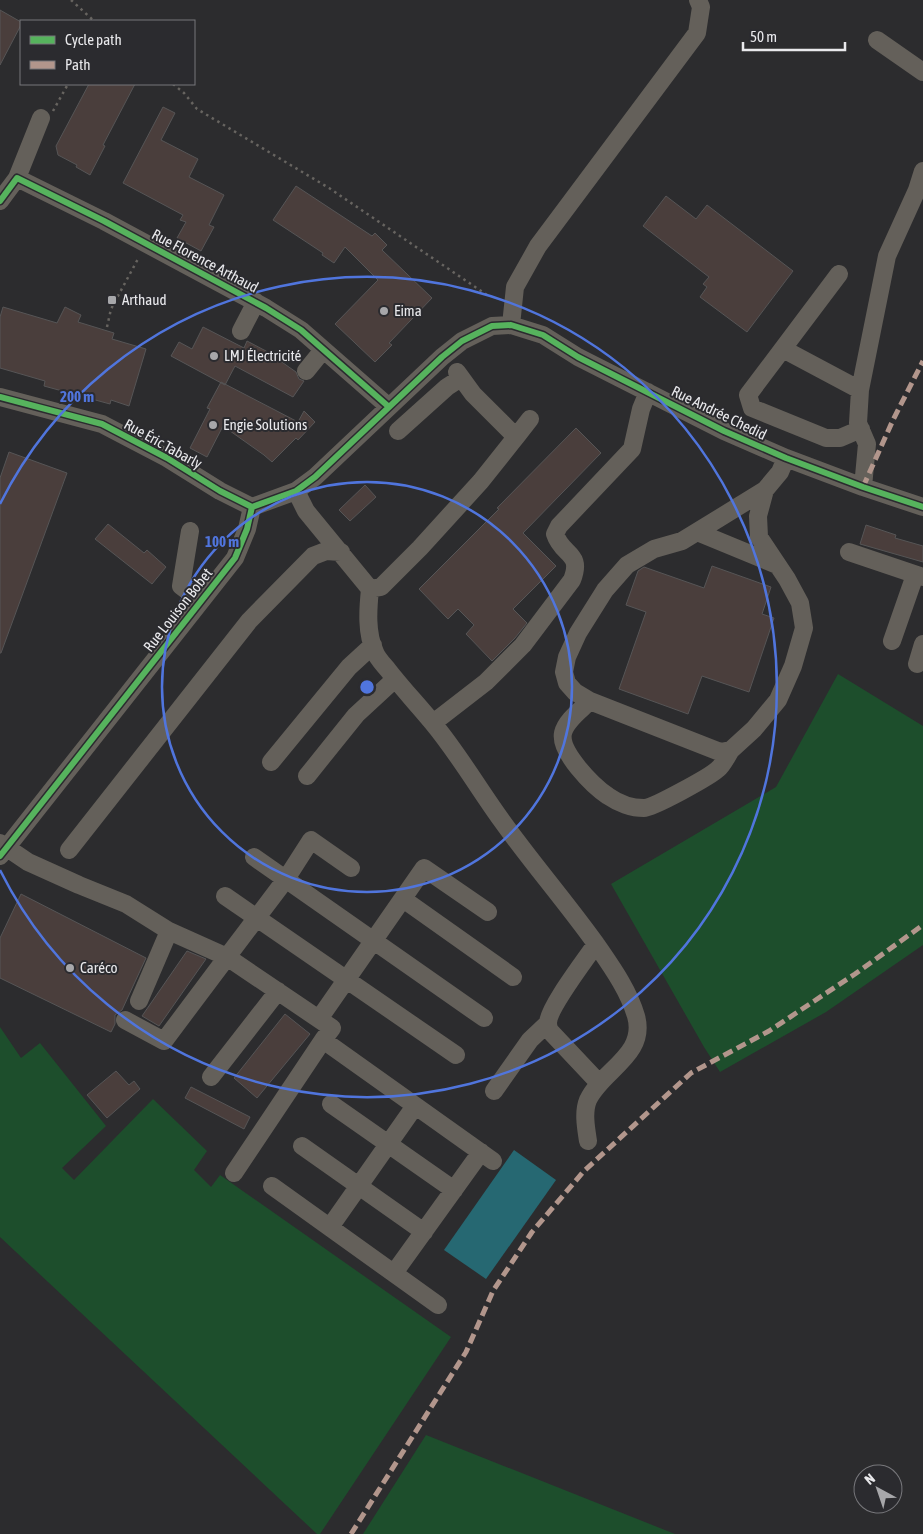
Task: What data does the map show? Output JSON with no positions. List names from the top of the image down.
{
  "streets": {
    "street": [
      "Rue Florence Arthaud",
      "Rue Andrée Chedid",
      "Rue Éric Tabarly",
      "Rue Louison Bobet"
    ]
  },
  "crossings": [
    ["Rue Éric Tabarly", "Rue Louison Bobet"]
  ],
  "places": {
    "transit": ["Arthaud"],
    "other": [
      "Eima",
      "LMJ Électricité",
      "Engie Solutions",
      "Caréco"
    ]
  },
  "legend": ["Cycle path", "Path"],
  "scale_bar": "50 m",
  "north": "top left",
  "rings": ["200 m", "100 m"]
}
